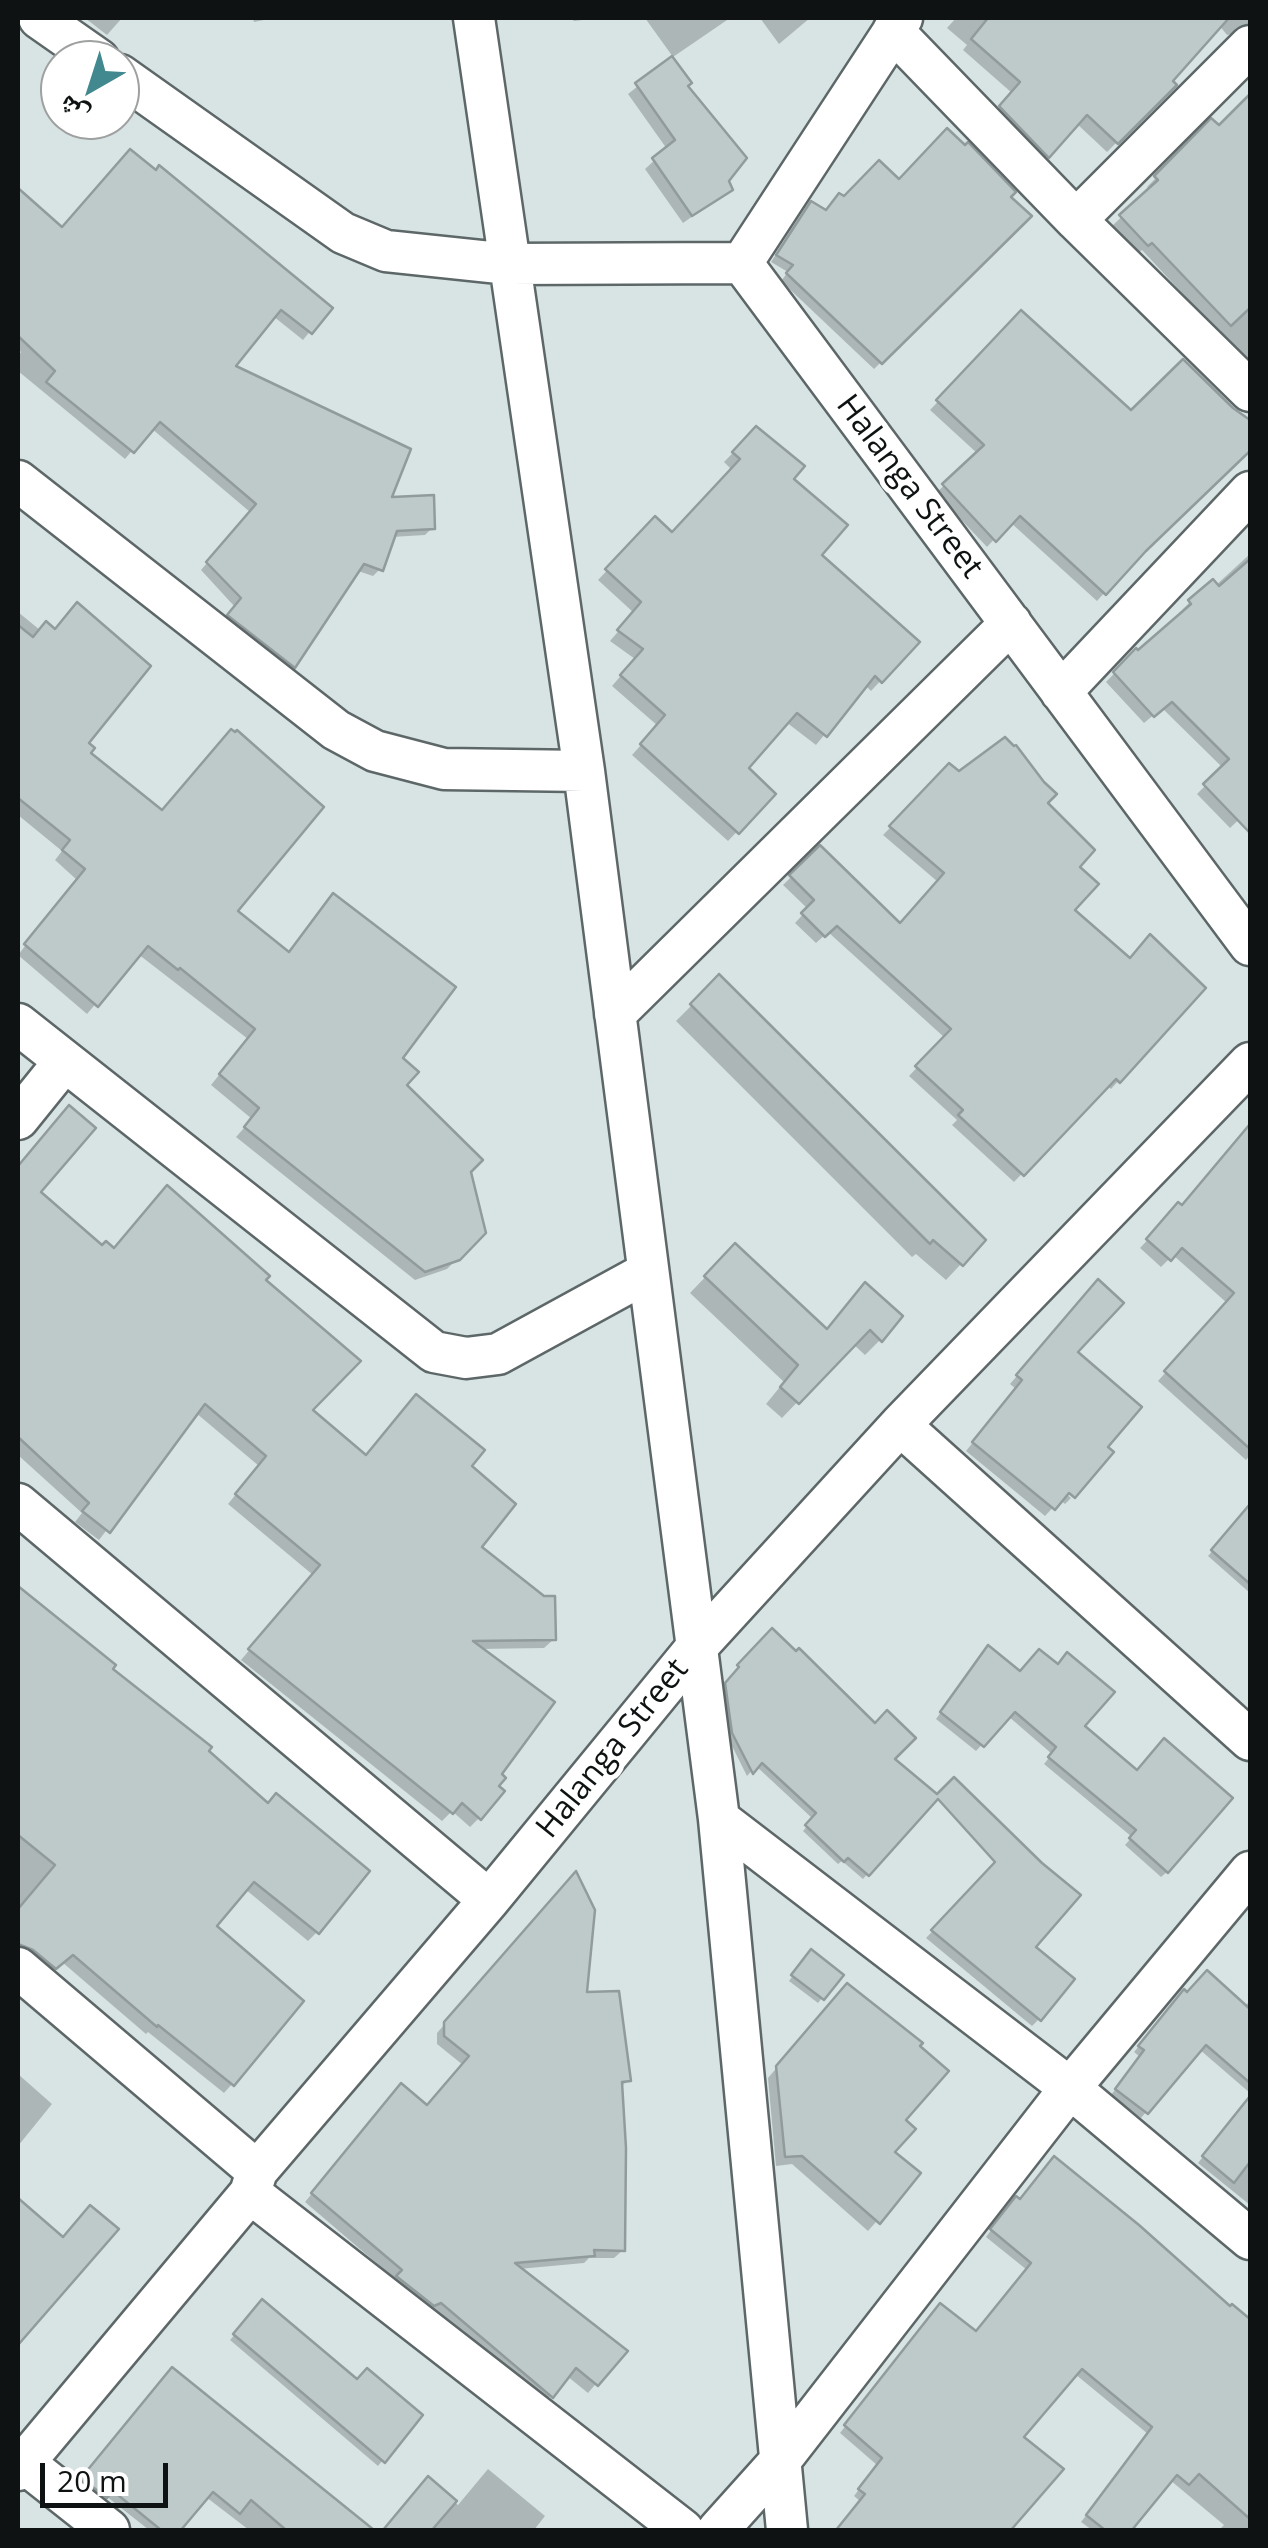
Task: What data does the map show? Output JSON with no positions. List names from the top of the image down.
{
  "streets": {
    "street": ["Halanga Street"]
  },
  "scale_bar": "20 m",
  "north": "bottom left"
}
